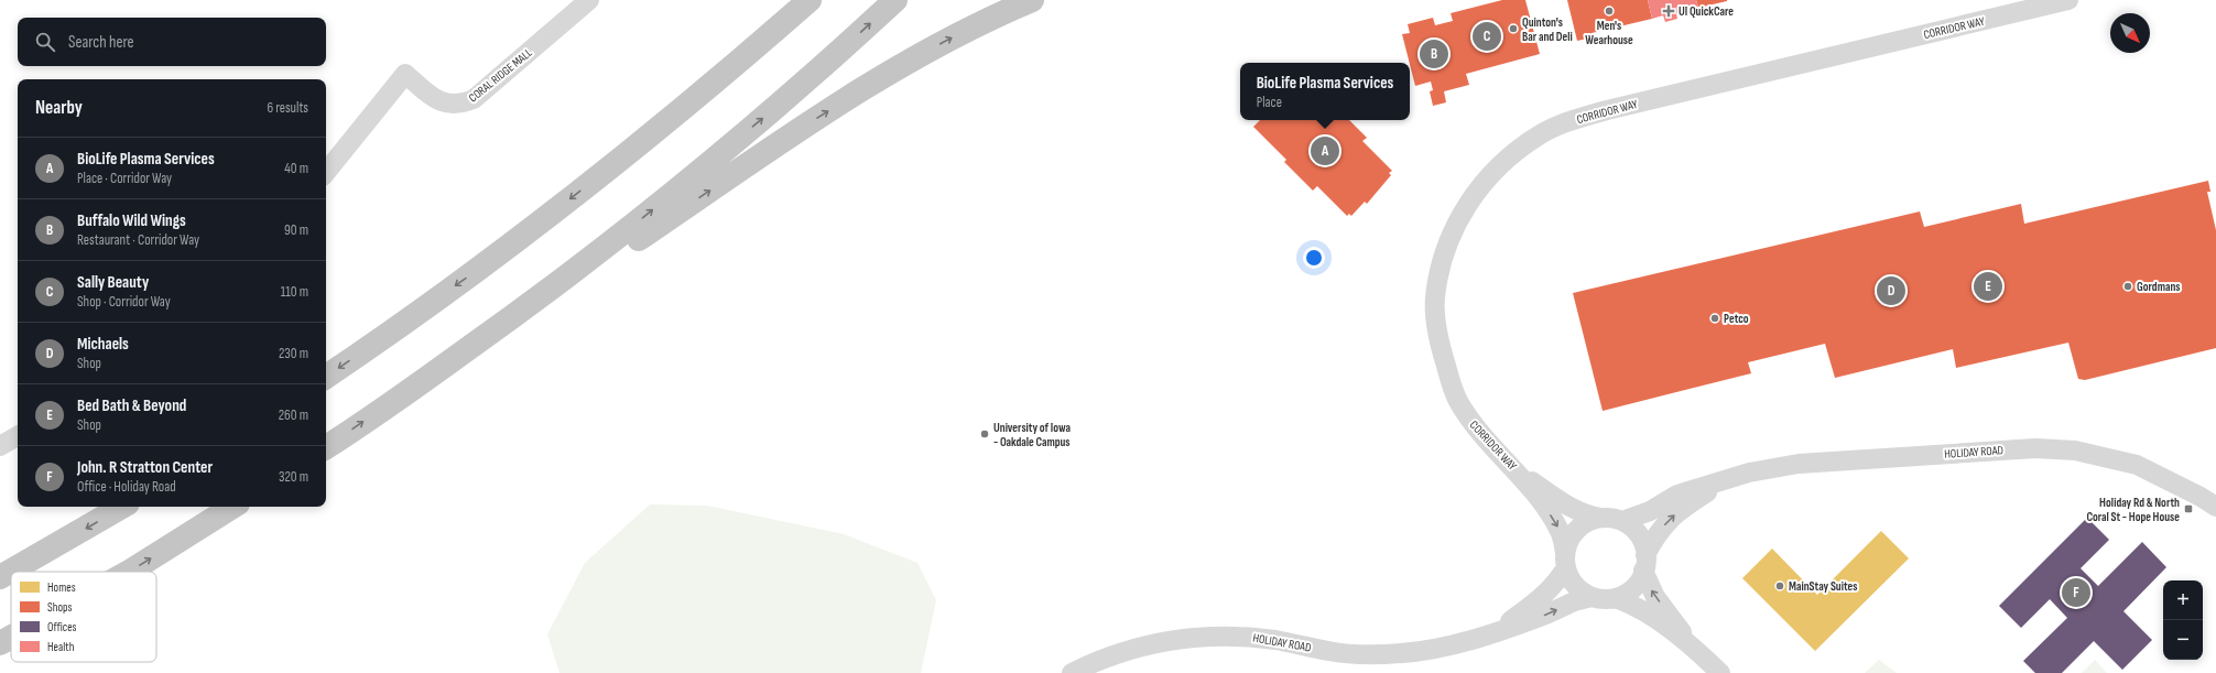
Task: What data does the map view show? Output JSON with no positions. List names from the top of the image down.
{
  "streets": {
    "street": ["CORRIDOR WAY", "CORAL RIDGE MALL", "HOLIDAY ROAD"]
  },
  "crossings": [
    ["CORRIDOR WAY", "HOLIDAY ROAD"]
  ],
  "places": {
    "other": [
      "Men's Wearhouse",
      "Quinton's Bar and Deli",
      "Gordmans",
      "Petco",
      "University of Iowa - Oakdale Campus",
      "MainStay Suites"
    ],
    "health": ["UI QuickCare"],
    "transit": ["Holiday Rd & North Coral St - Hope House"]
  },
  "legend": [
    "Homes",
    "Shops",
    "Offices",
    "Health"
  ],
  "north": "bottom right",
  "page": {
    "search": "Search here",
    "pins": [
      "C",
      "B",
      "A",
      "E",
      "D",
      "F"
    ],
    "popup": ["BioLife Plasma Services", "Place"],
    "heading": ["Nearby", "6 results"],
    "list": [
      {
        "mark": "A",
        "name": "BioLife Plasma Services",
        "note": "Place · Corridor Way",
        "value": "40 m"
      },
      {
        "mark": "B",
        "name": "Buffalo Wild Wings",
        "note": "Restaurant · Corridor Way",
        "value": "90 m"
      },
      {
        "mark": "C",
        "name": "Sally Beauty",
        "note": "Shop · Corridor Way",
        "value": "110 m"
      },
      {
        "mark": "D",
        "name": "Michaels",
        "note": "Shop",
        "value": "230 m"
      },
      {
        "mark": "E",
        "name": "Bed Bath & Beyond",
        "note": "Shop",
        "value": "260 m"
      },
      {
        "mark": "F",
        "name": "John. R Stratton Center",
        "note": "Office · Holiday Road",
        "value": "320 m"
      }
    ],
    "map_buttons": ["+", "−"]
  }
}
